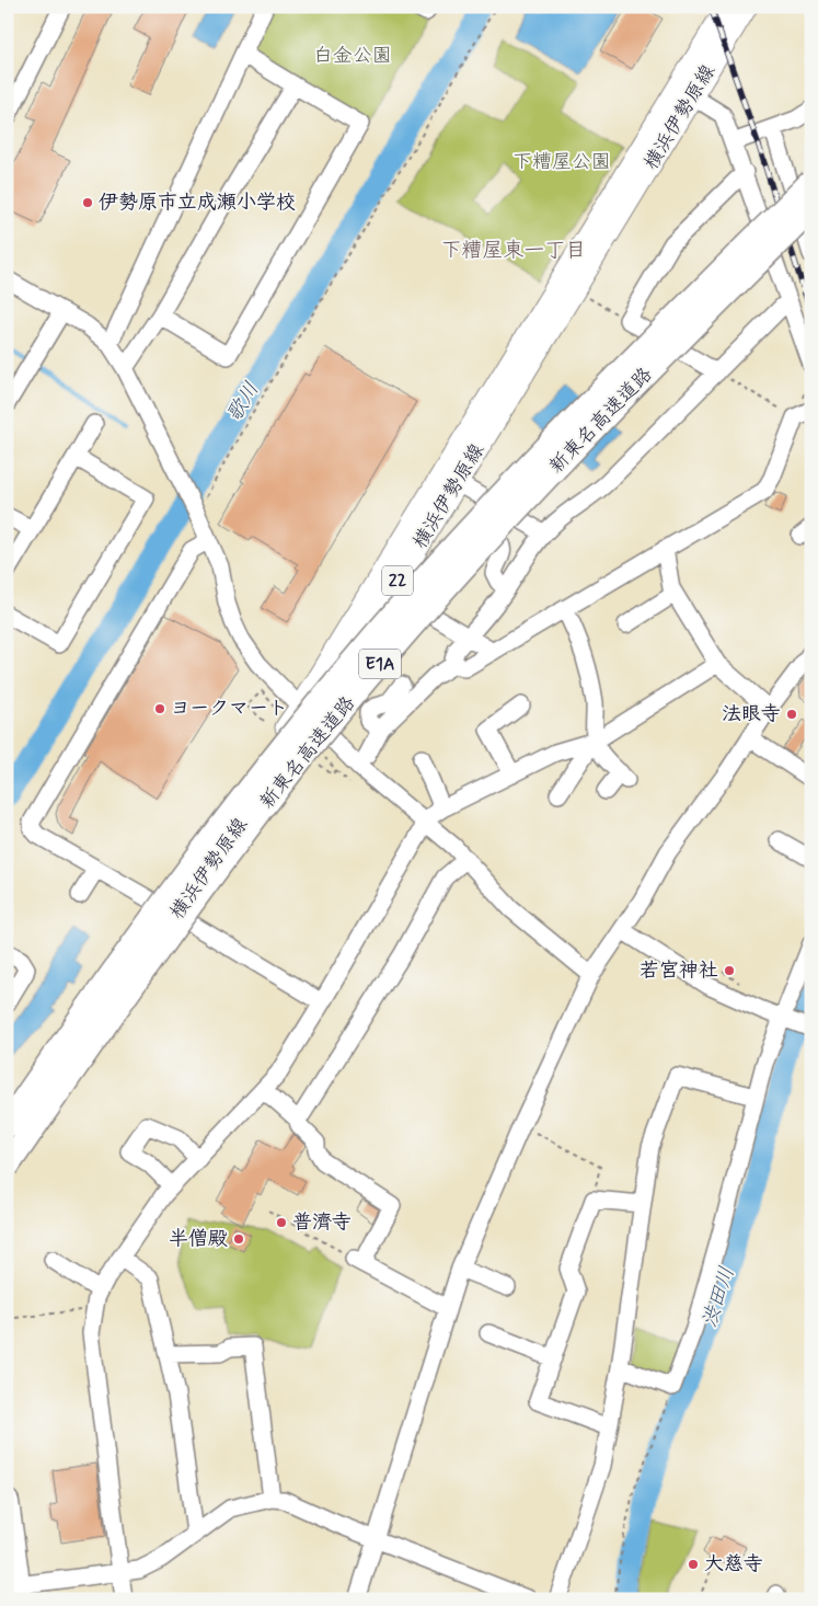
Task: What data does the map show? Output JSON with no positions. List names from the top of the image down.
{
  "streets": {
    "highway": ["新東名高速道路", "E1A"],
    "main road": ["横浜伊勢原線", "22"]
  },
  "crossings": [
    ["横浜伊勢原線", "新東名高速道路"]
  ],
  "districts": ["下糟屋東一丁目"],
  "water": ["歌川", "渋田川"],
  "parks": ["白金公園", "下糟屋公園"],
  "places": [
    "伊勢原市立成瀬小学校",
    "ヨークマート",
    "法眼寺",
    "若宮神社",
    "普濟寺",
    "半僧殿",
    "大慈寺"
  ]
}
